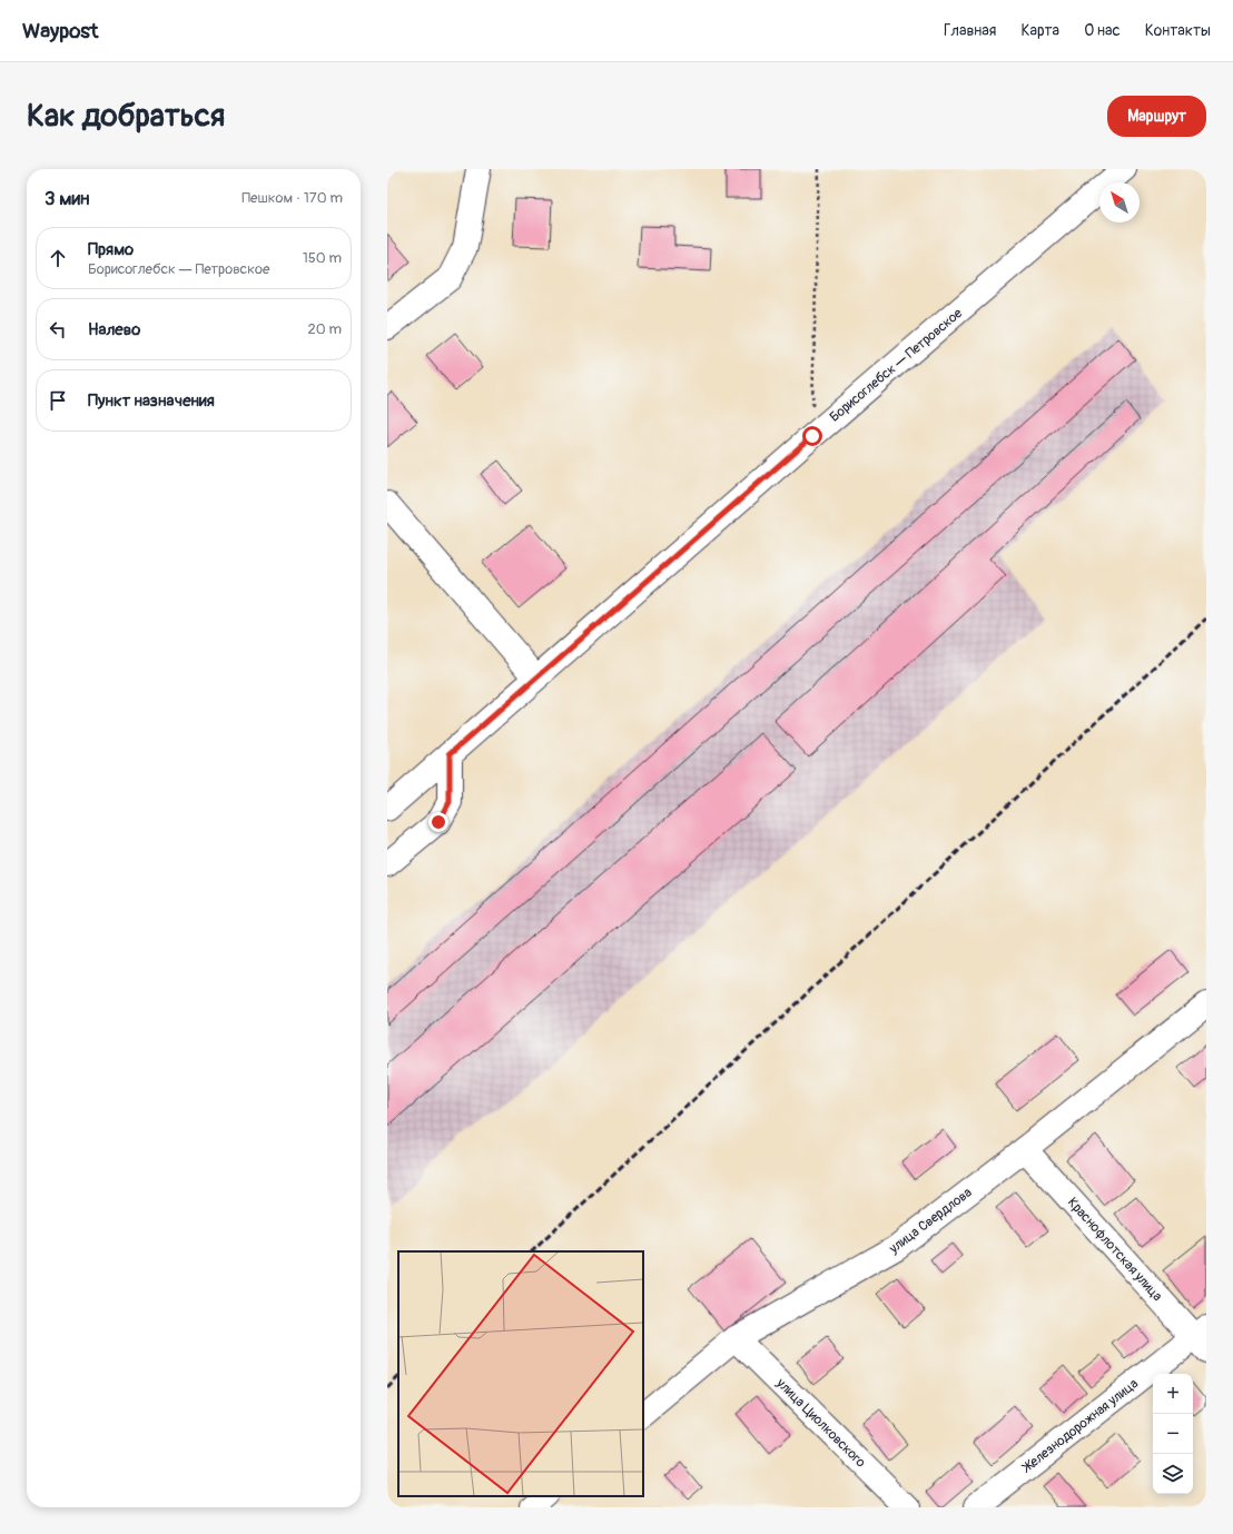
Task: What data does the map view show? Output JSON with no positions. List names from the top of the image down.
{
  "streets": {
    "street": [
      "Борисоглебск — Петровское",
      "улица Свердлова",
      "Краснофлотская улица",
      "улица Циолковского",
      "Железнодорожная улица"
    ]
  },
  "crossings": [
    ["улица Свердлова", "Краснофлотская улица"],
    ["улица Свердлова", "улица Циолковского"],
    ["Краснофлотская улица", "Железнодорожная улица"]
  ],
  "north": "top left",
  "page": {
    "header": "Waypost",
    "nav": [
      "Главная",
      "Карта",
      "О нас",
      "Контакты"
    ],
    "buttons": "Маршрут",
    "title": "Как добраться",
    "heading": ["3 мин", "Пешком · 170 m"],
    "list": [
      ["Прямо", "Борисоглебск — Петровское", "150 m"],
      ["Налево", "20 m"],
      "Пункт назначения"
    ],
    "map_buttons": ["+", "−"]
  }
}
